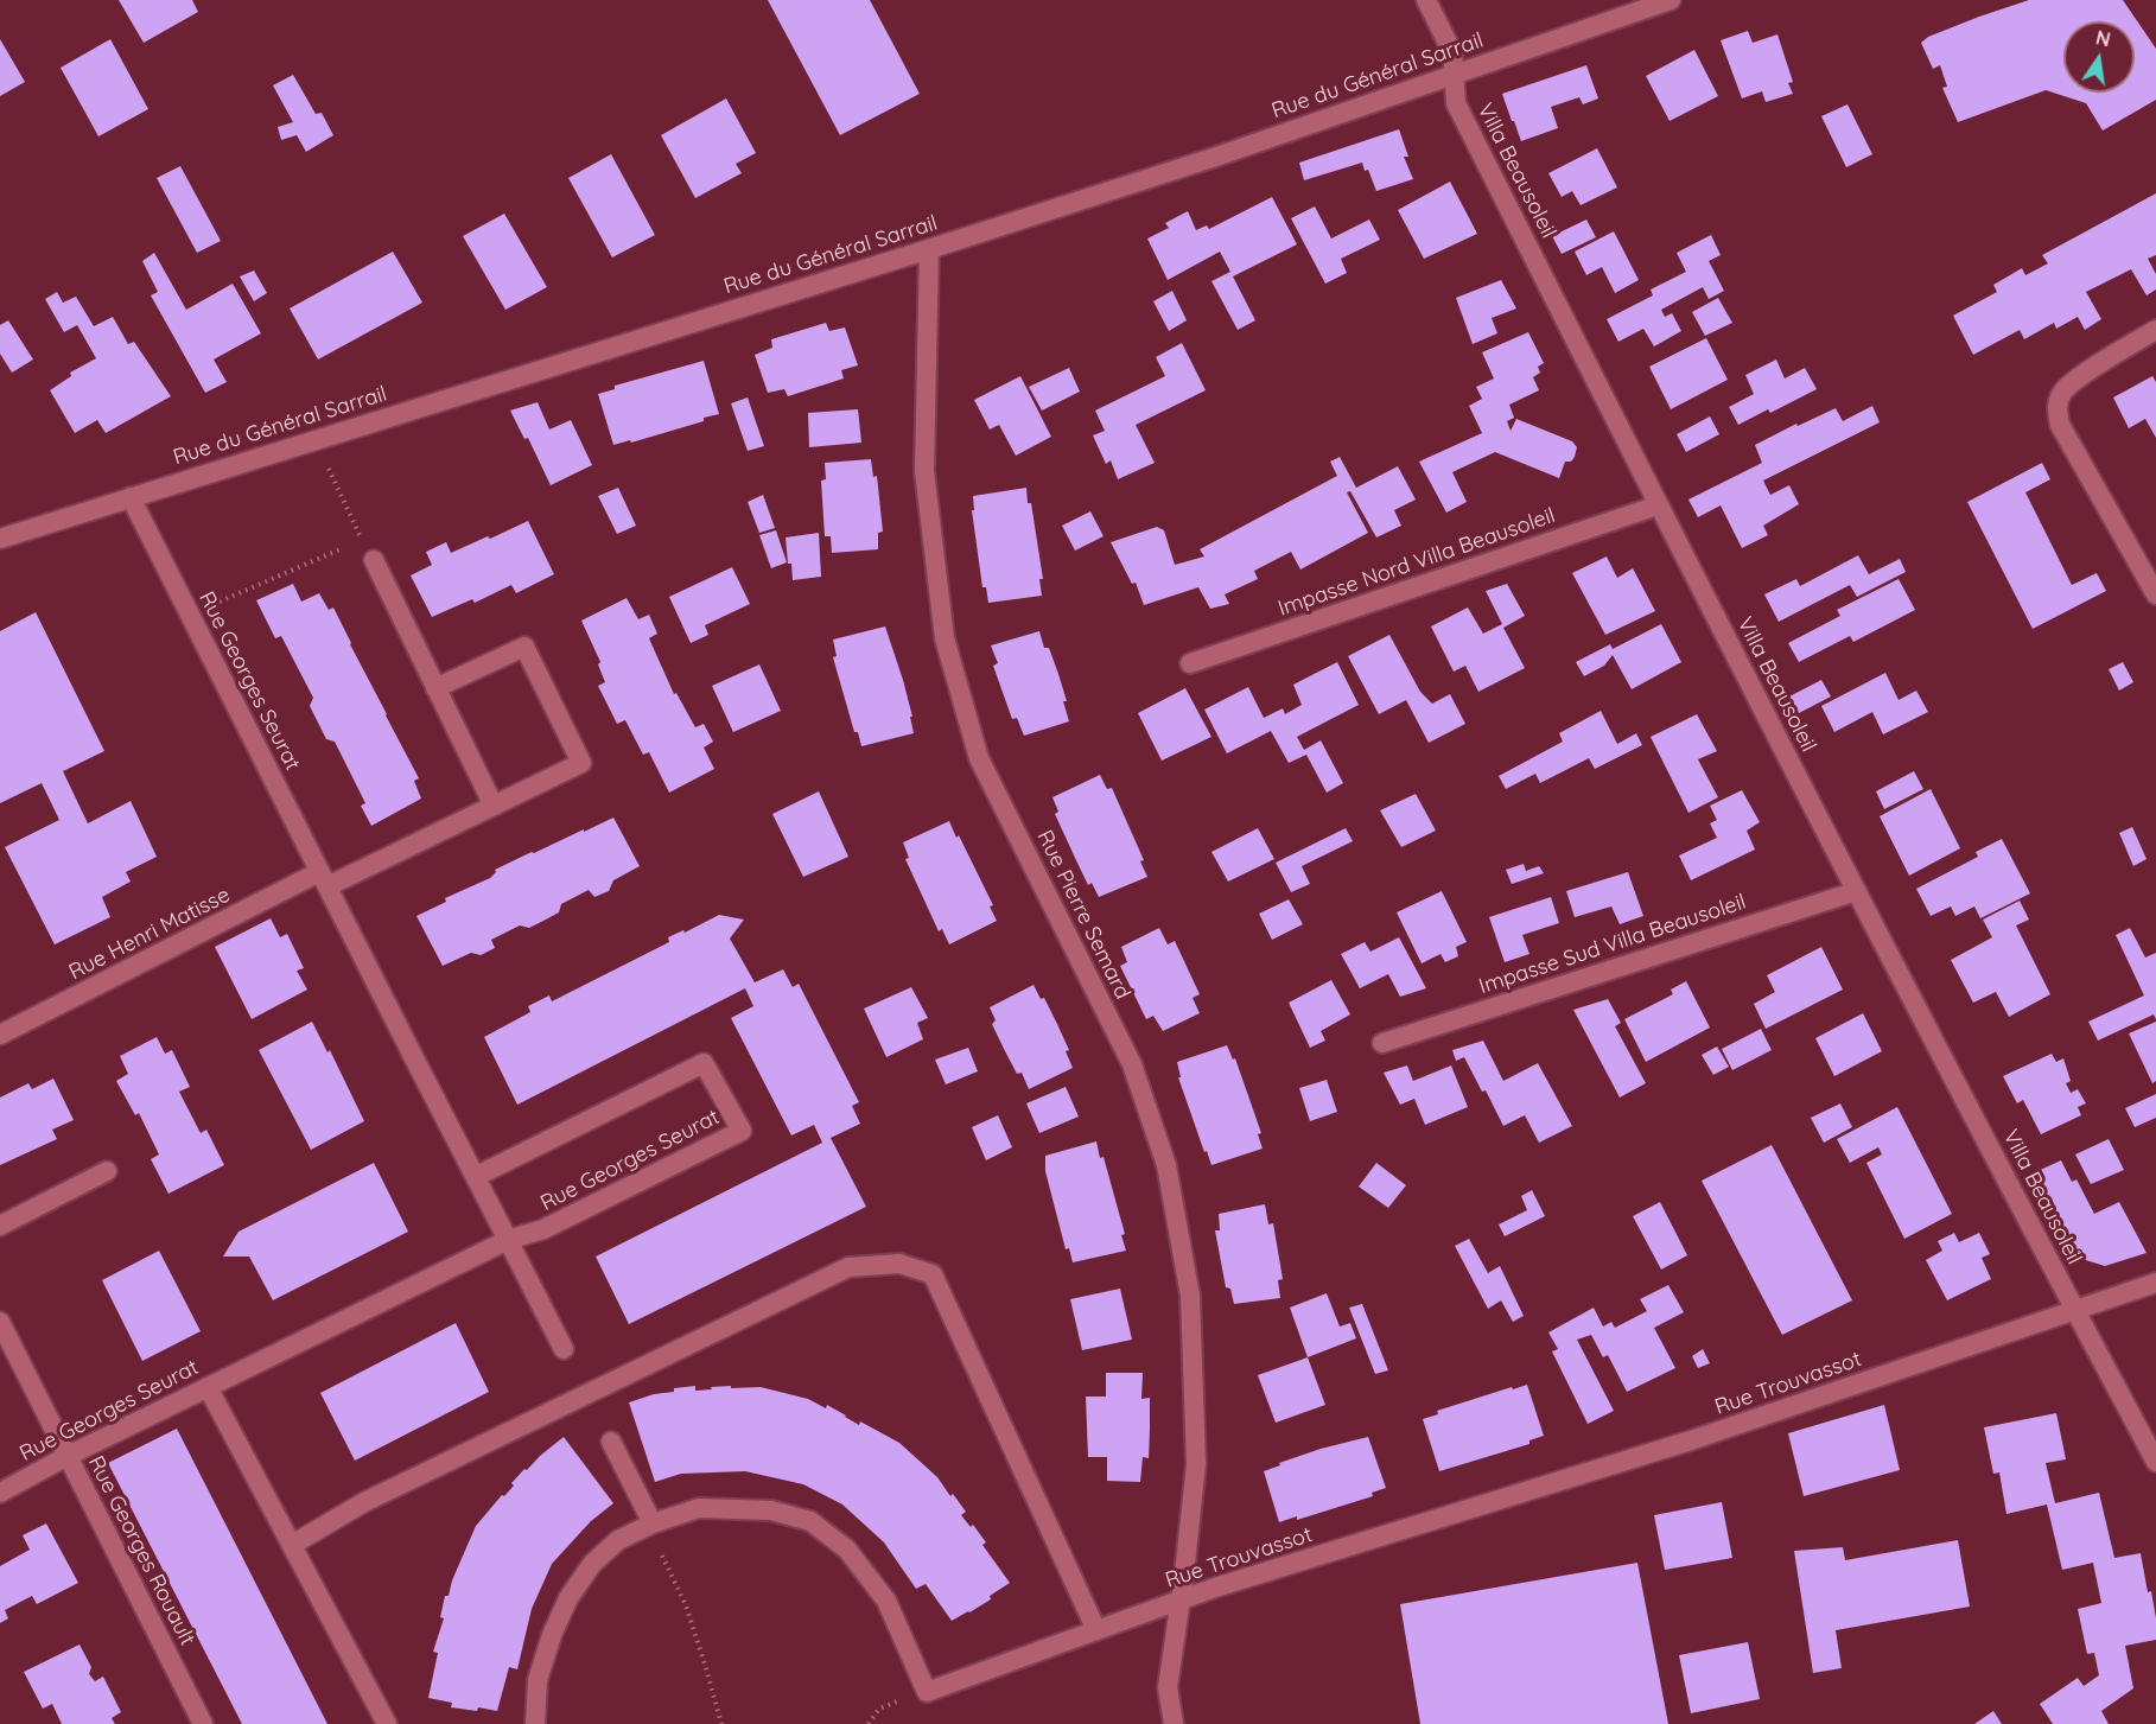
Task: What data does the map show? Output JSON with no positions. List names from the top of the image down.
{
  "streets": {
    "street": [
      "Rue du Général Sarrail",
      "Villa Beausoleil",
      "Impasse Nord Villa Beausoleil",
      "Rue Georges Seurat",
      "Rue Pierre Semard",
      "Rue Henri Matisse",
      "Impasse Sud Villa Beausoleil",
      "Rue Trouvassot",
      "Rue Georges Rouault"
    ]
  },
  "crossings": [
    ["Rue du Général Sarrail", "Villa Beausoleil"],
    ["Rue du Général Sarrail", "Rue Georges Seurat"],
    ["Rue du Général Sarrail", "Rue Pierre Semard"],
    ["Villa Beausoleil", "Impasse Nord Villa Beausoleil"],
    ["Villa Beausoleil", "Impasse Sud Villa Beausoleil"],
    ["Villa Beausoleil", "Rue Trouvassot"],
    ["Rue Georges Seurat", "Rue Henri Matisse"],
    ["Rue Georges Seurat", "Rue Georges Rouault"],
    ["Rue Pierre Semard", "Rue Trouvassot"]
  ],
  "north": "top"
}
